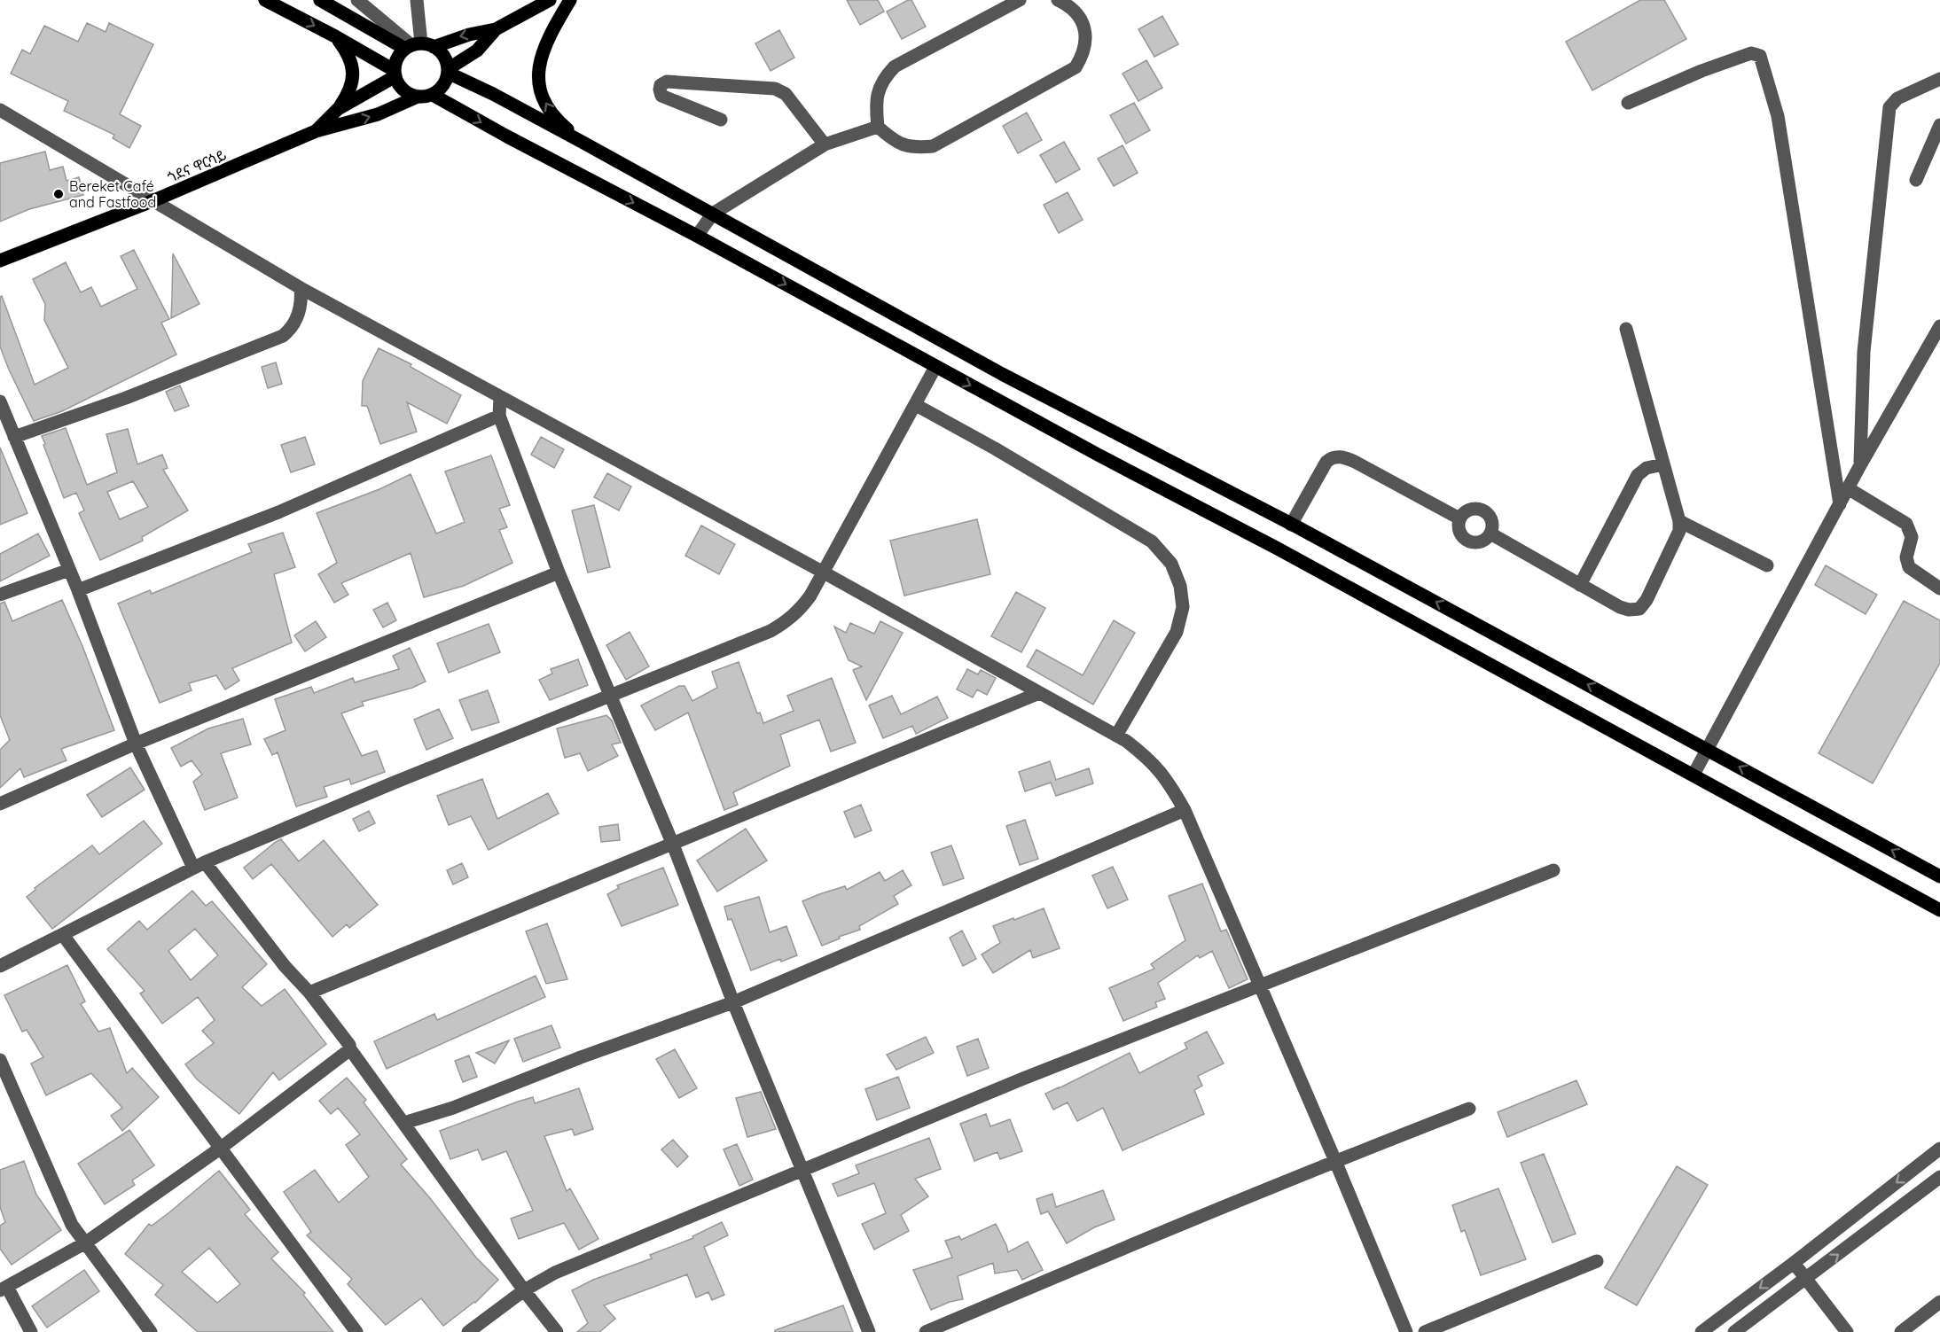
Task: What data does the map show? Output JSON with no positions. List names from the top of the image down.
{
  "streets": {
    "main road": ["ጎደና ዋርሳይ"]
  },
  "places": ["Bereket Café and Fastfood"]
}
